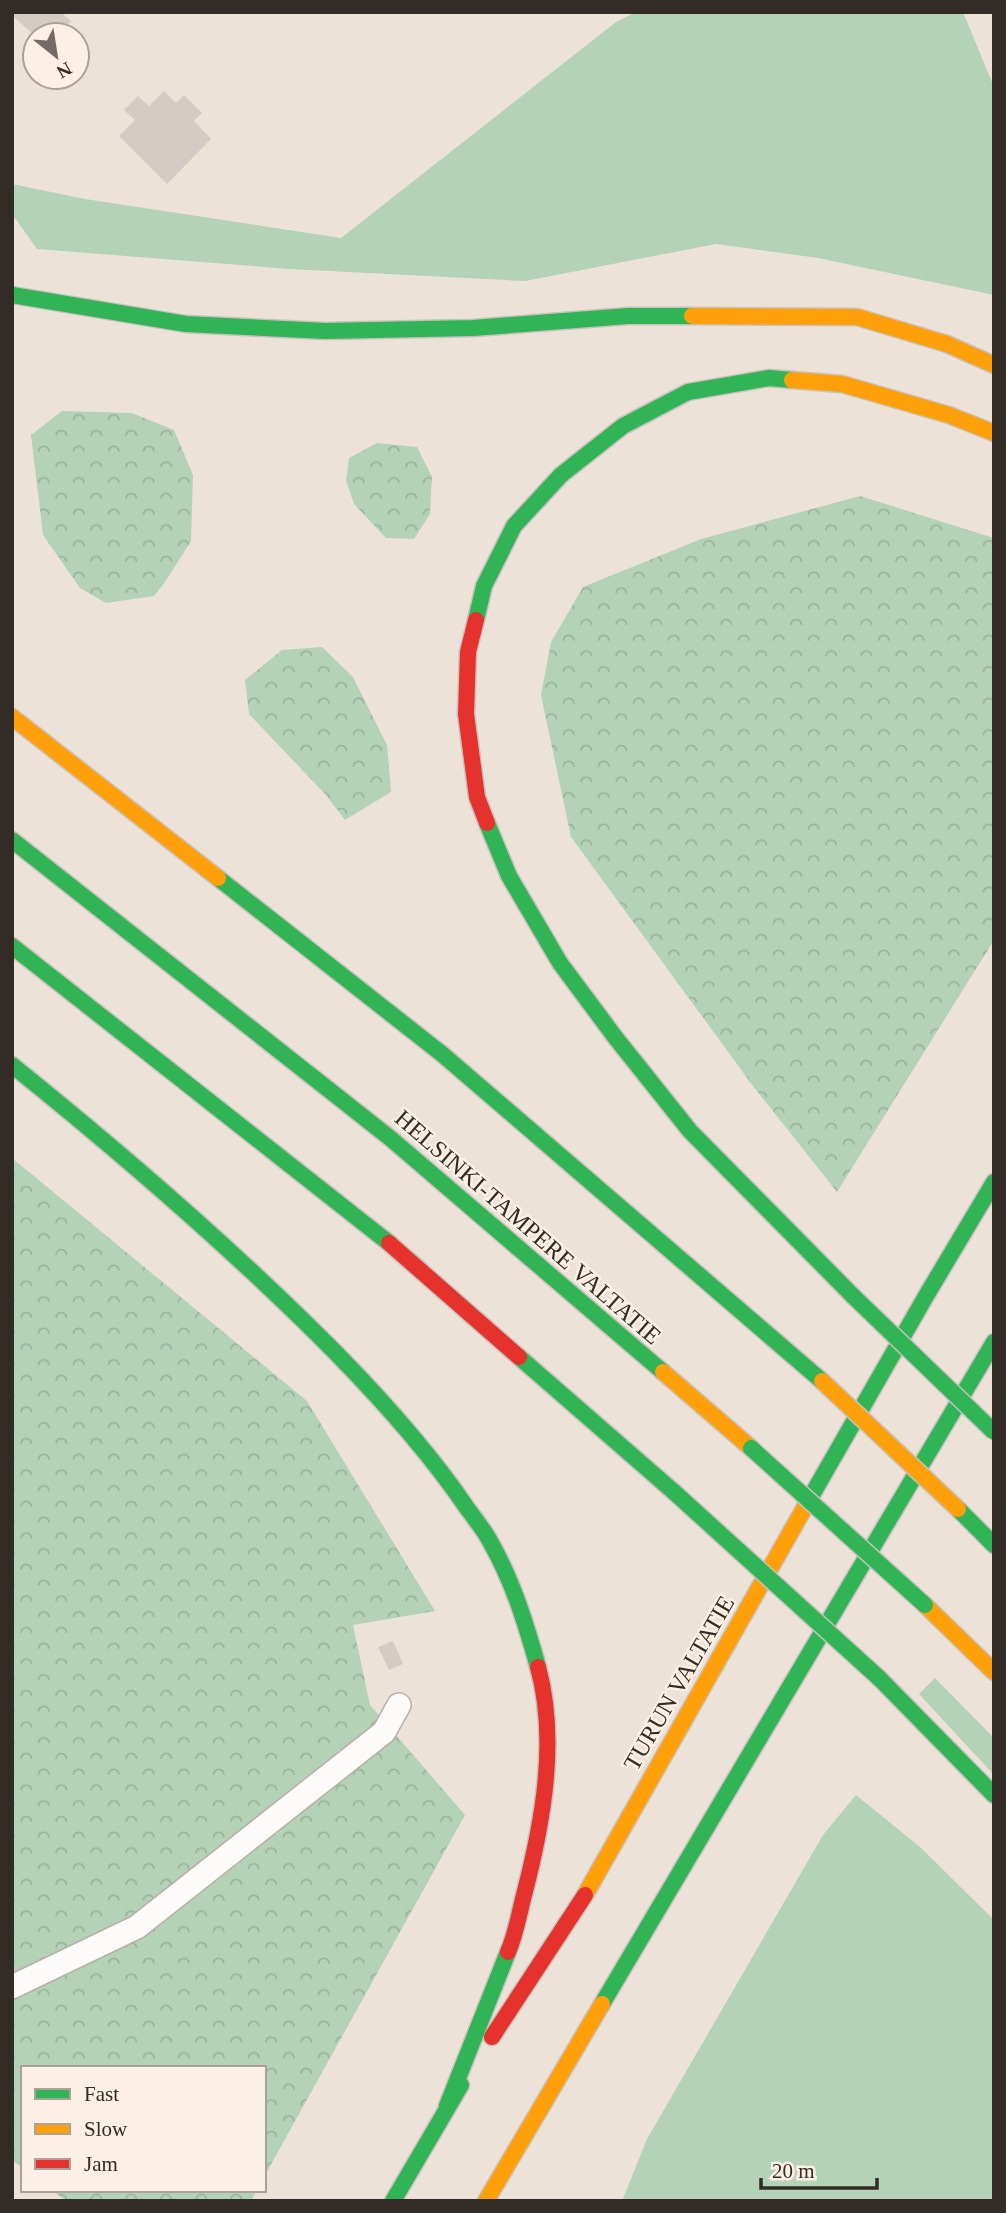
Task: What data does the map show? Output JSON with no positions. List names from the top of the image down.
{
  "streets": {
    "highway": ["HELSINKI-TAMPERE VALTATIE", "TURUN VALTATIE"]
  },
  "legend": ["Fast", "Slow", "Jam"],
  "scale_bar": "20 m",
  "north": "bottom right"
}
